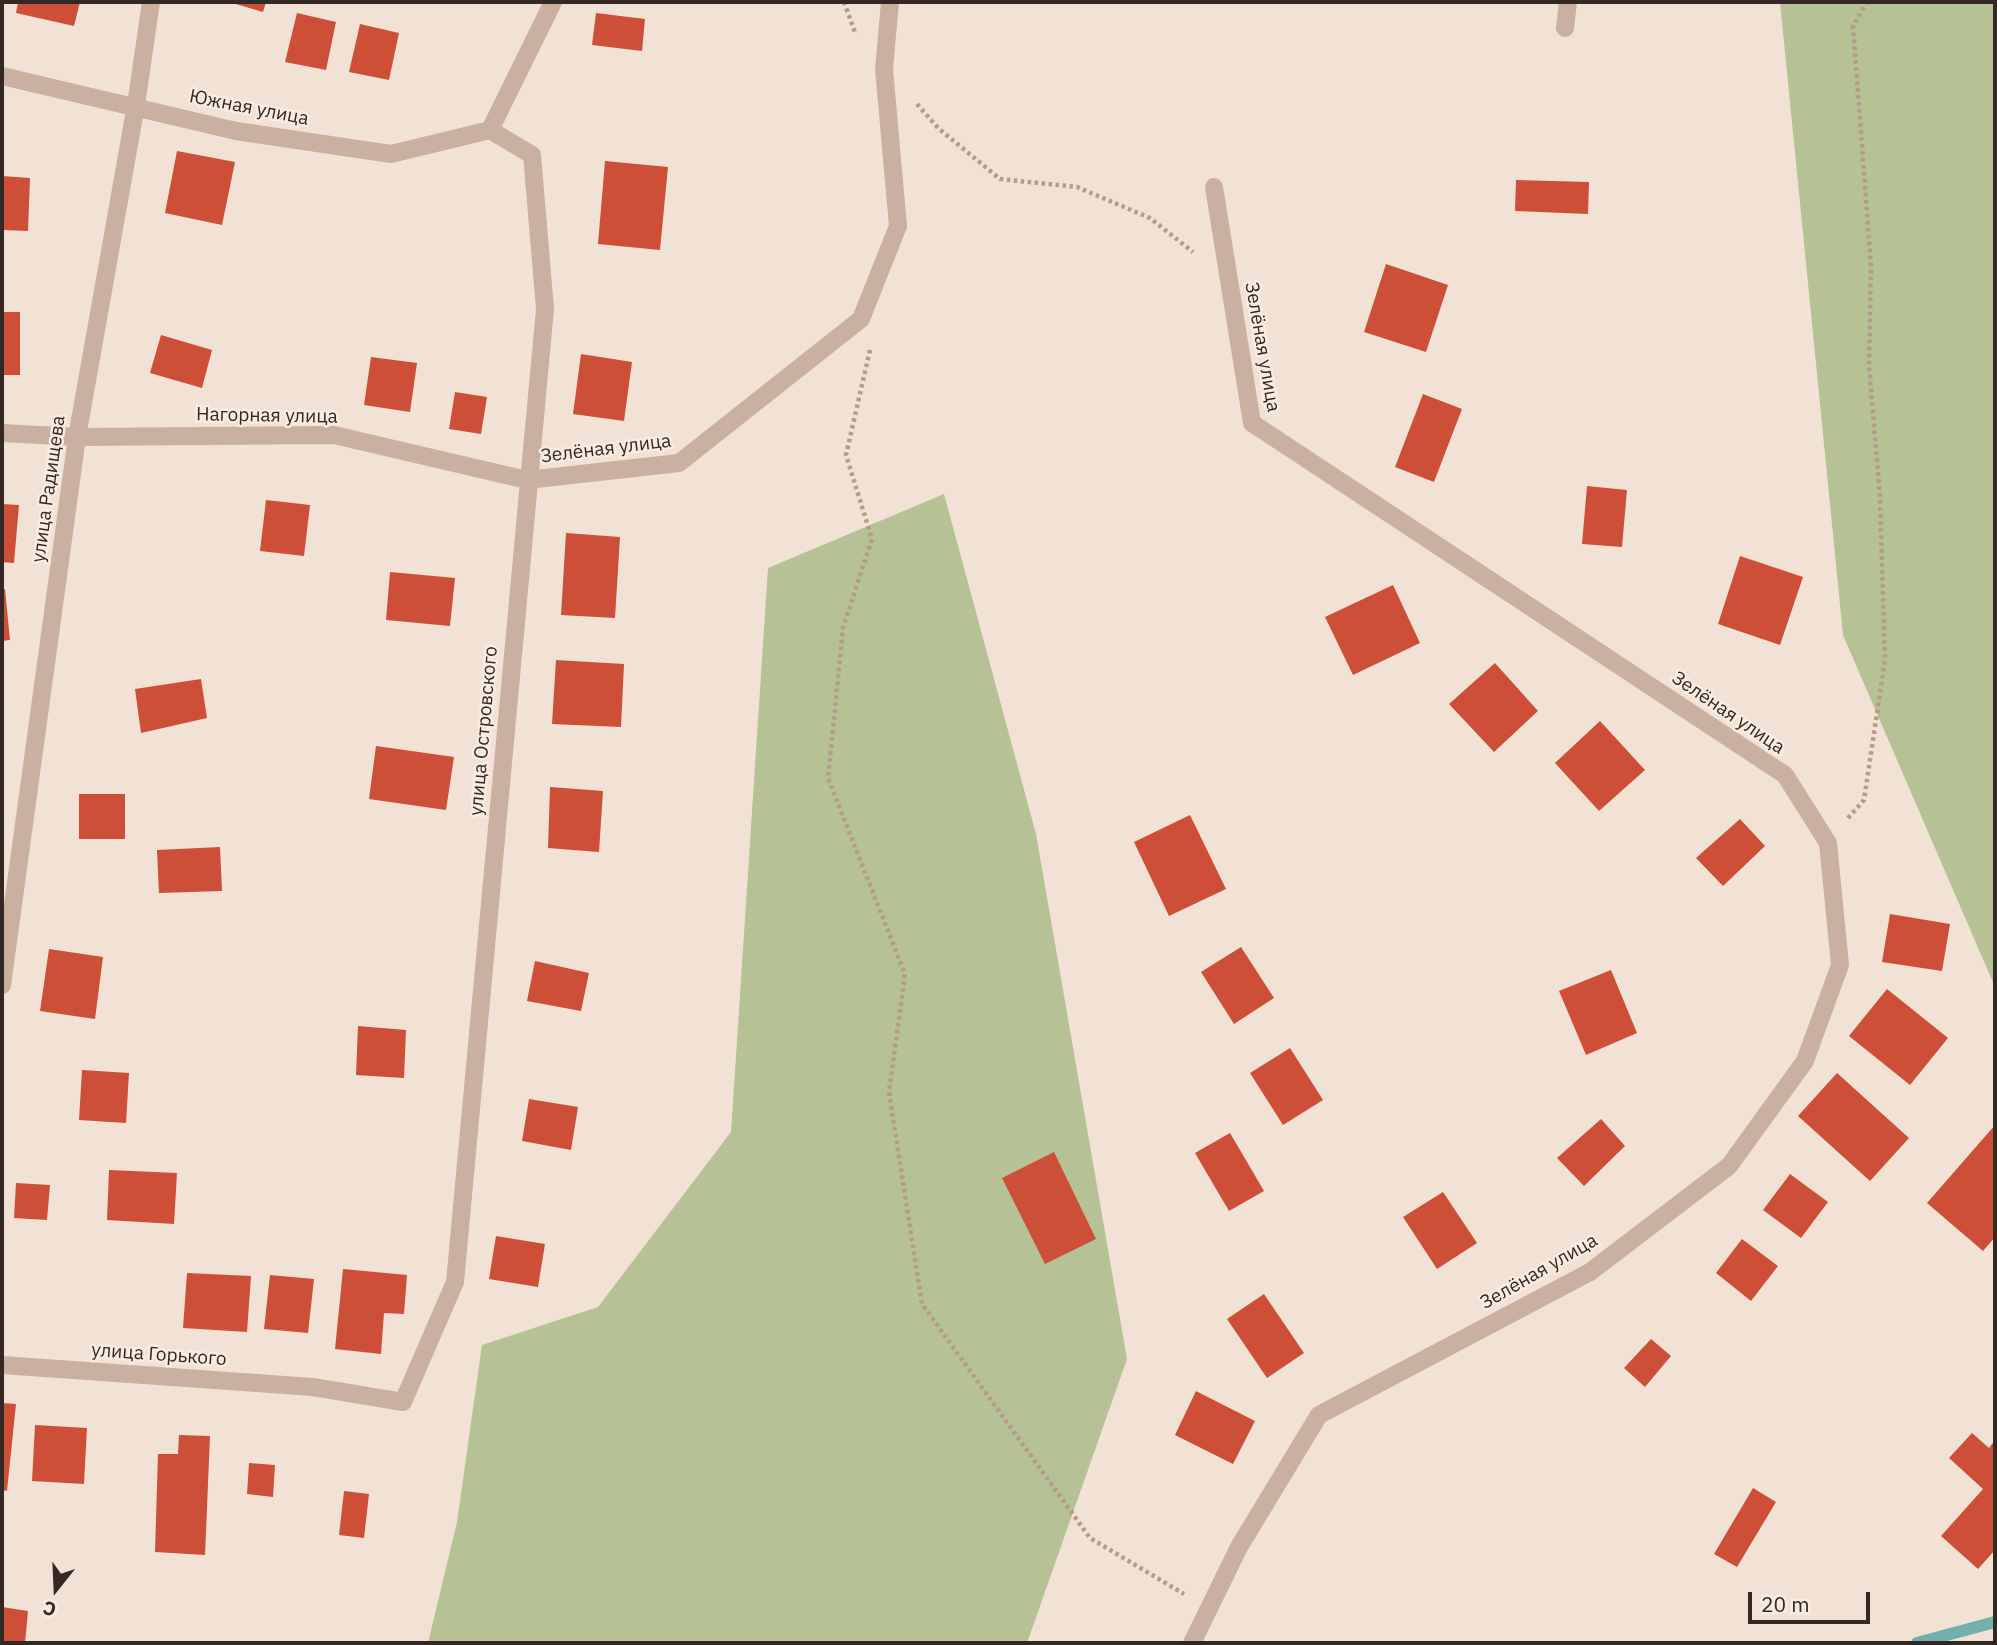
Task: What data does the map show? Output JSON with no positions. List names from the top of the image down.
{
  "streets": {
    "street": [
      "Южная улица",
      "Зелёная улица",
      "Нагорная улица",
      "улица Радищева",
      "улица Островского",
      "улица Горького"
    ]
  },
  "crossings": [
    ["Южная улица", "улица Радищева"],
    ["Южная улица", "улица Островского"],
    ["Зелёная улица", "Нагорная улица"],
    ["Зелёная улица", "улица Островского"],
    ["Нагорная улица", "улица Радищева"],
    ["Нагорная улица", "улица Островского"],
    ["улица Островского", "улица Горького"]
  ],
  "scale_bar": "20 m",
  "north": "bottom"
}
